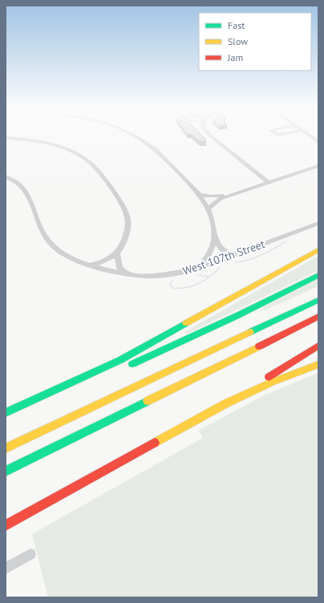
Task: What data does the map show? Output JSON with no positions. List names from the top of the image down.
{
  "streets": {
    "street": ["West 107th Street"]
  },
  "legend": ["Fast", "Slow", "Jam"]
}
